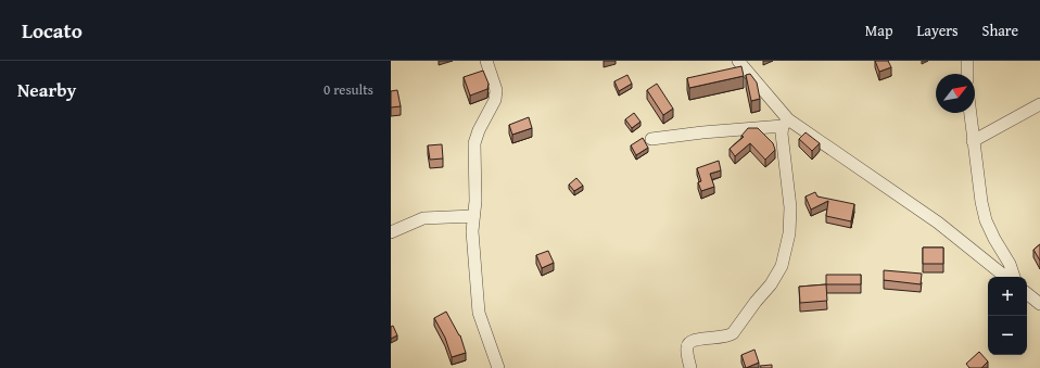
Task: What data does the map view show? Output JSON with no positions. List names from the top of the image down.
{
  "north": "top right",
  "page": {
    "header": "Locato",
    "nav": ["Map", "Layers", "Share"],
    "heading": ["Nearby", "0 results"],
    "map_buttons": ["+", "−"]
  }
}
